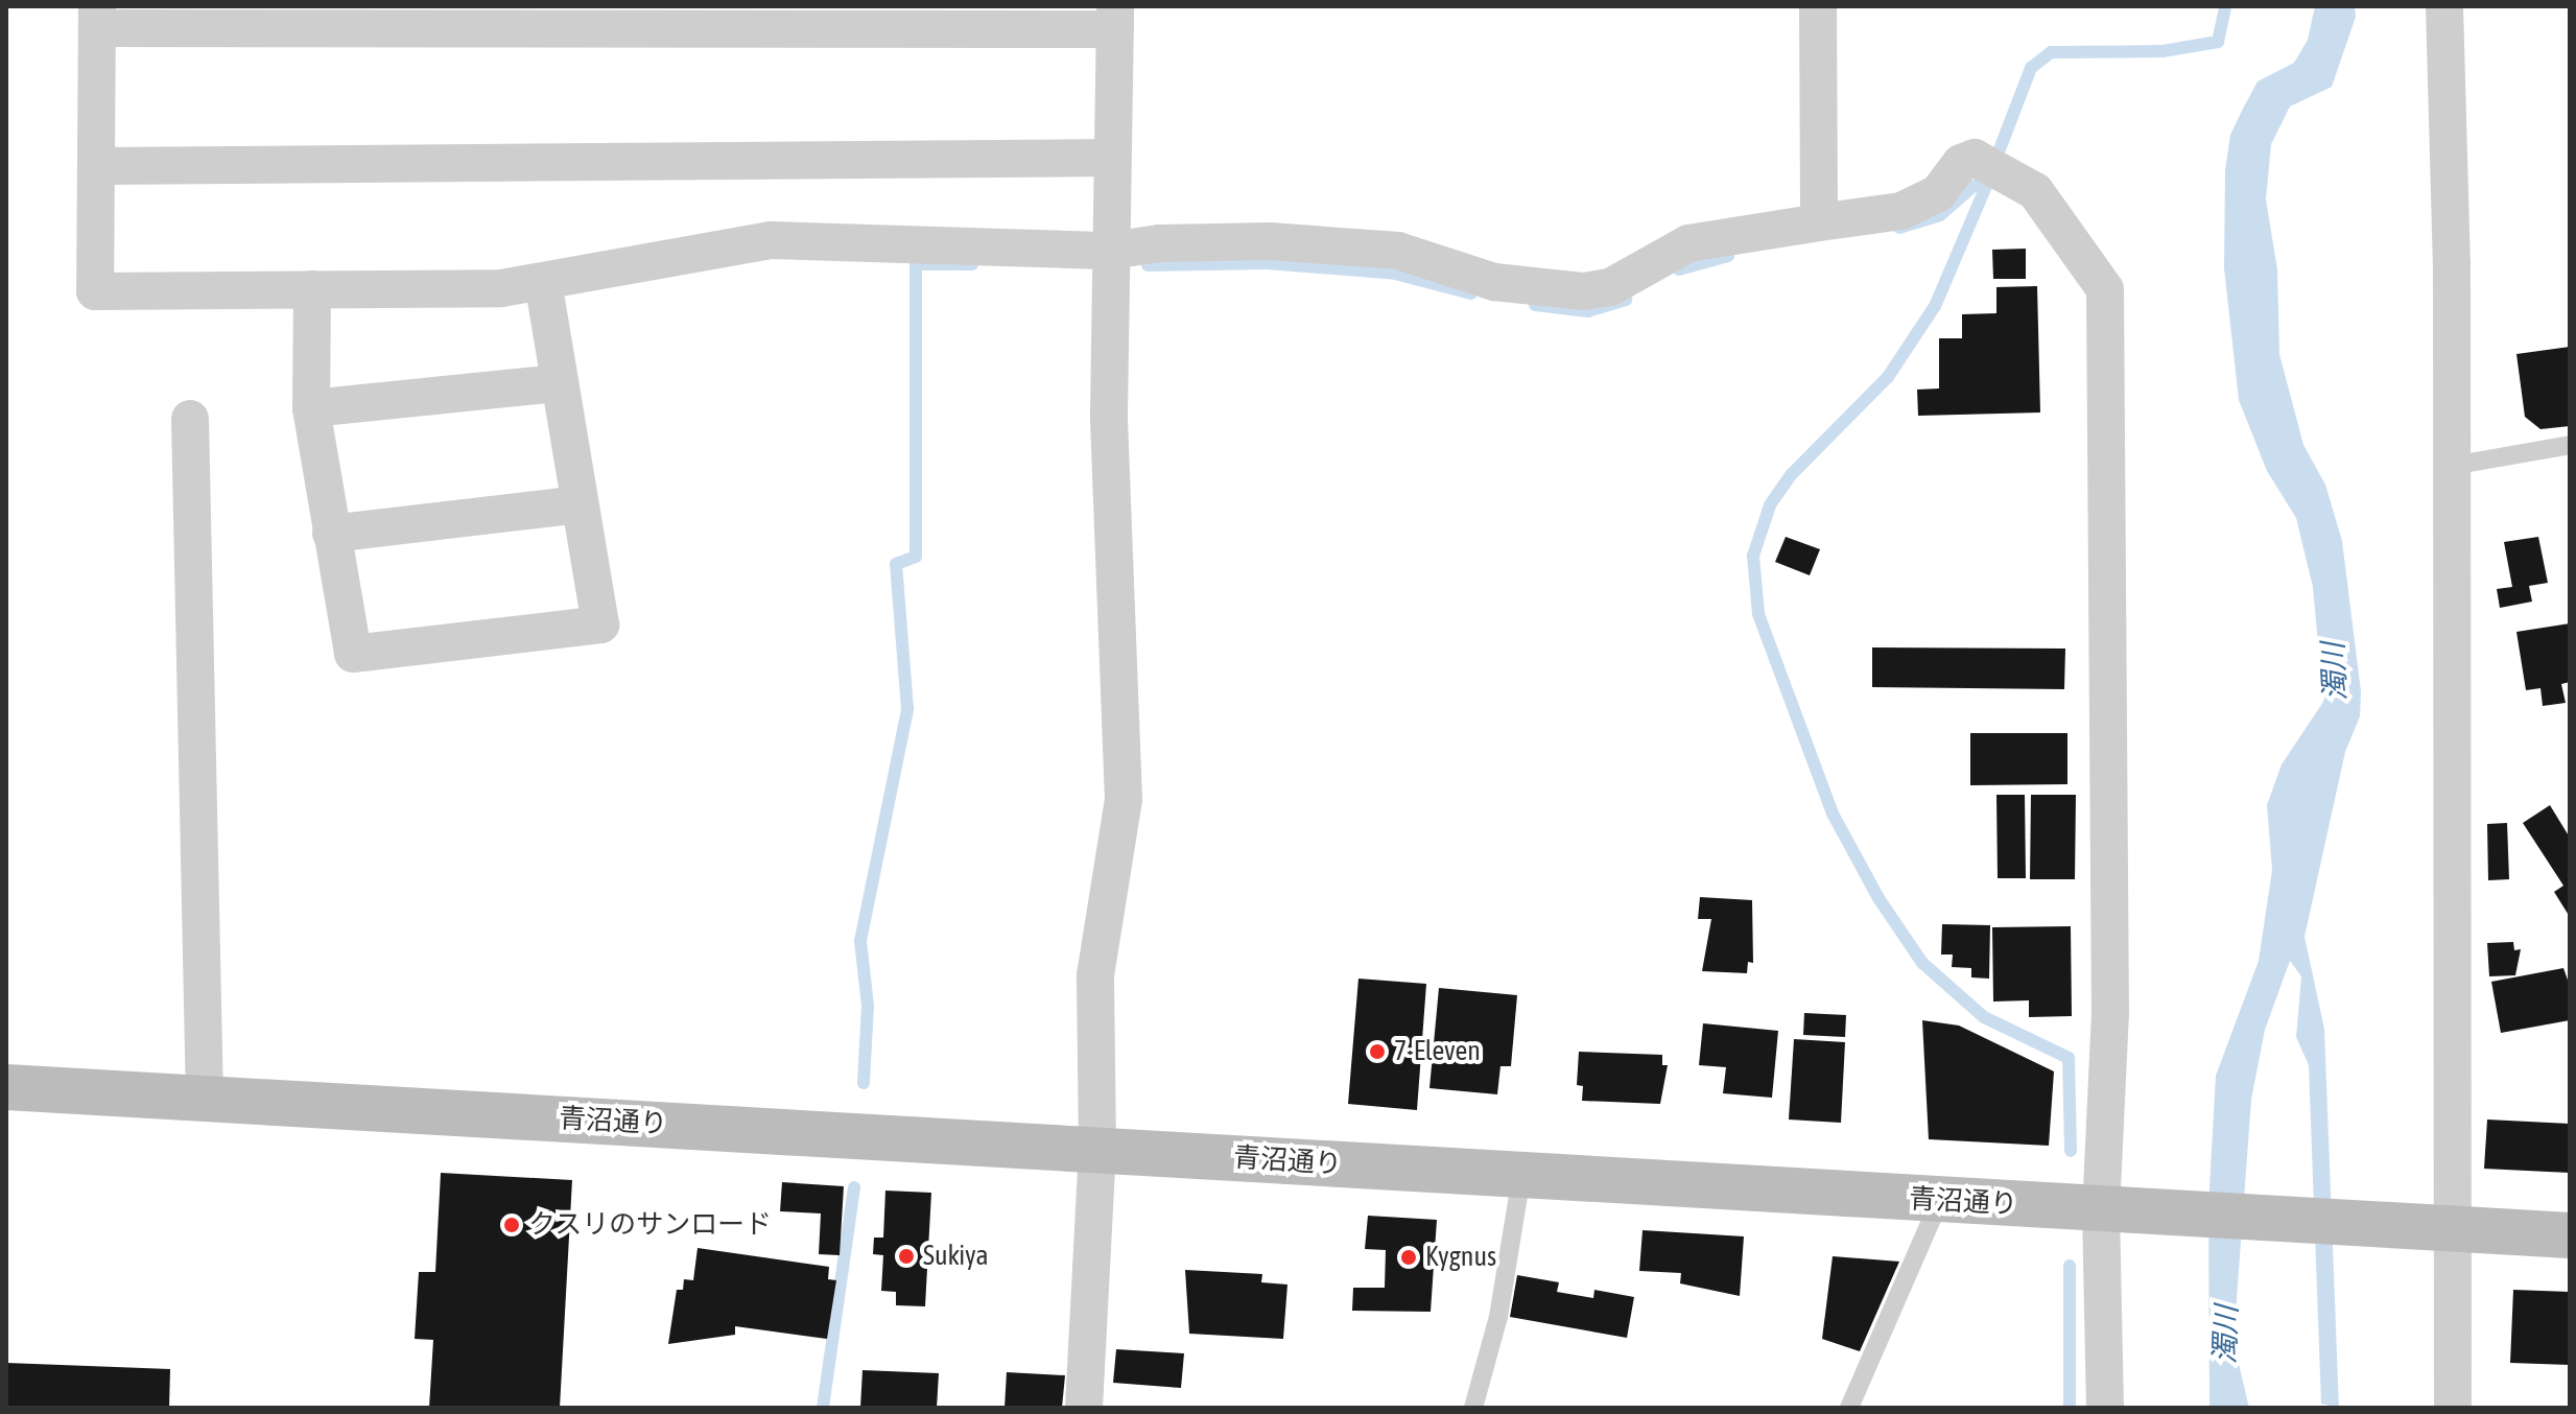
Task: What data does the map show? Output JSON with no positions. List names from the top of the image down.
{
  "streets": {
    "street": ["青沼通り"]
  },
  "water": ["濁川"],
  "places": [
    "7-Eleven",
    "クスリのサンロード",
    "Sukiya",
    "Kygnus"
  ]
}
